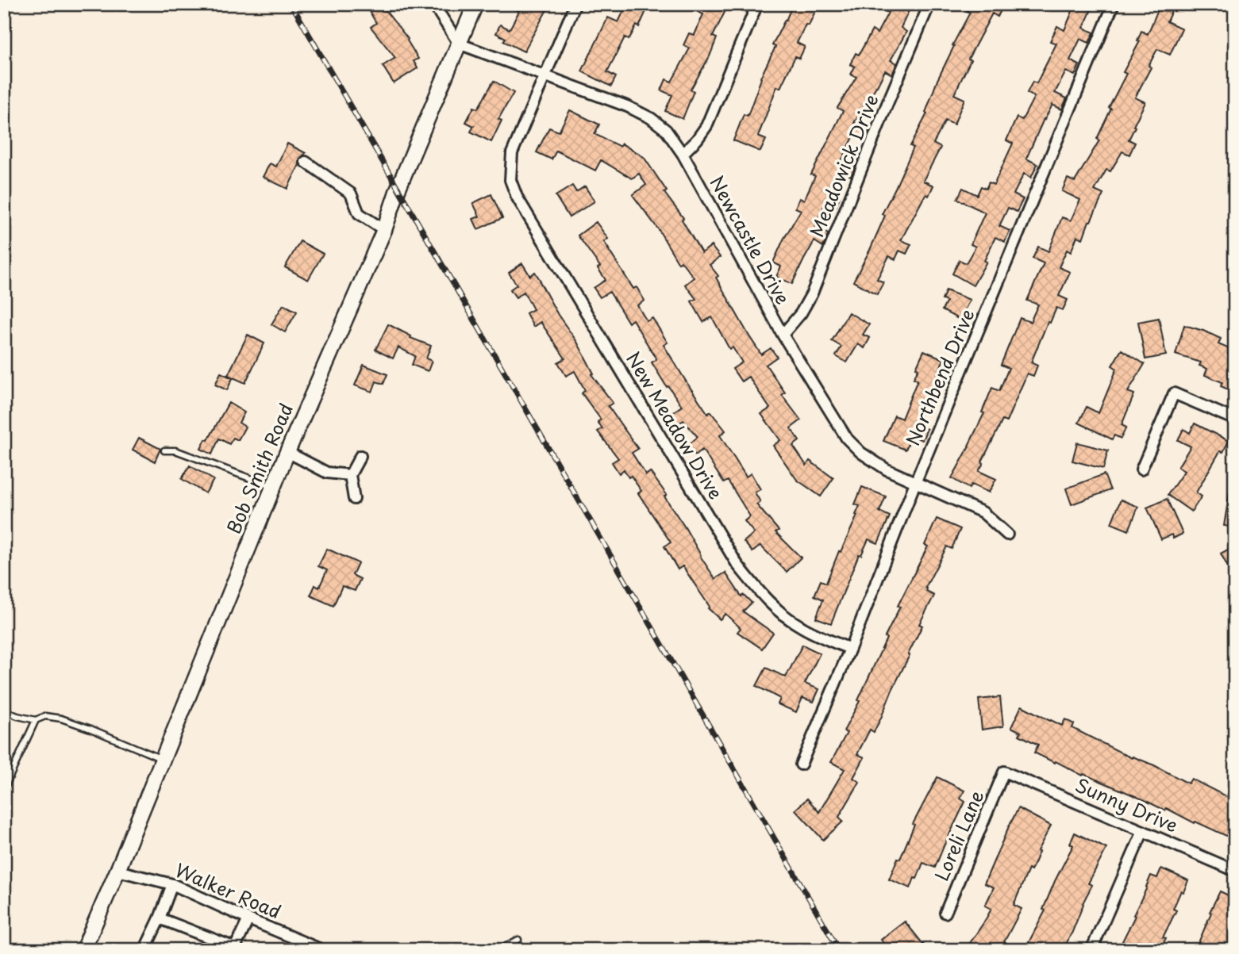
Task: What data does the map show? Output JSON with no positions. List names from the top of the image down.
{
  "streets": {
    "street": [
      "Meadowick Drive",
      "Newcastle Drive",
      "Northbend Drive",
      "New Meadow Drive",
      "Bob Smith Road",
      "Sunny Drive",
      "Loreli Lane",
      "Walker Road"
    ]
  },
  "crossings": [
    ["Meadowick Drive", "Newcastle Drive"],
    ["Newcastle Drive", "Northbend Drive"],
    ["Newcastle Drive", "New Meadow Drive"],
    ["Newcastle Drive", "Bob Smith Road"],
    ["Northbend Drive", "New Meadow Drive"],
    ["Bob Smith Road", "Walker Road"],
    ["Sunny Drive", "Loreli Lane"]
  ]
}
